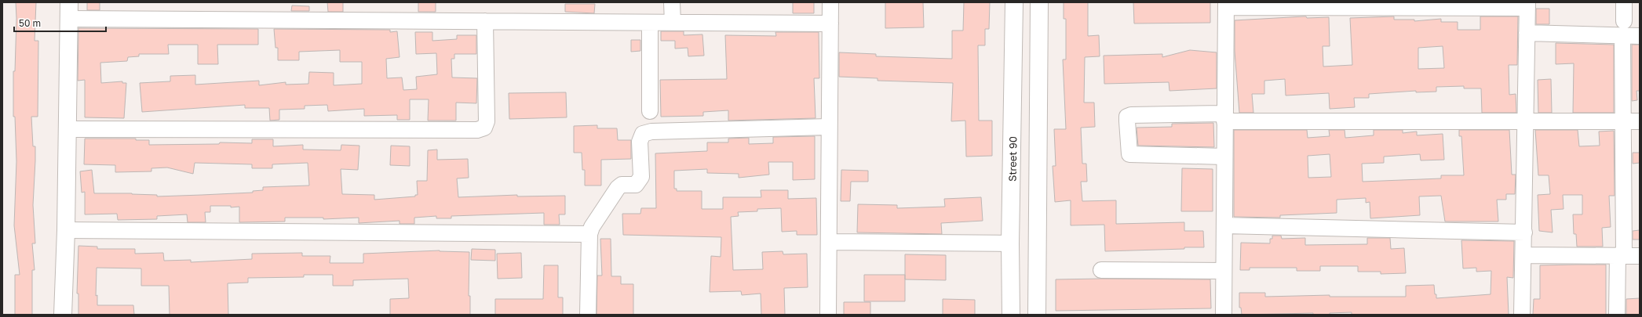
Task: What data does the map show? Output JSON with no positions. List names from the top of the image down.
{
  "streets": {
    "main road": ["Street 90"]
  },
  "scale_bar": "50 m"
}
